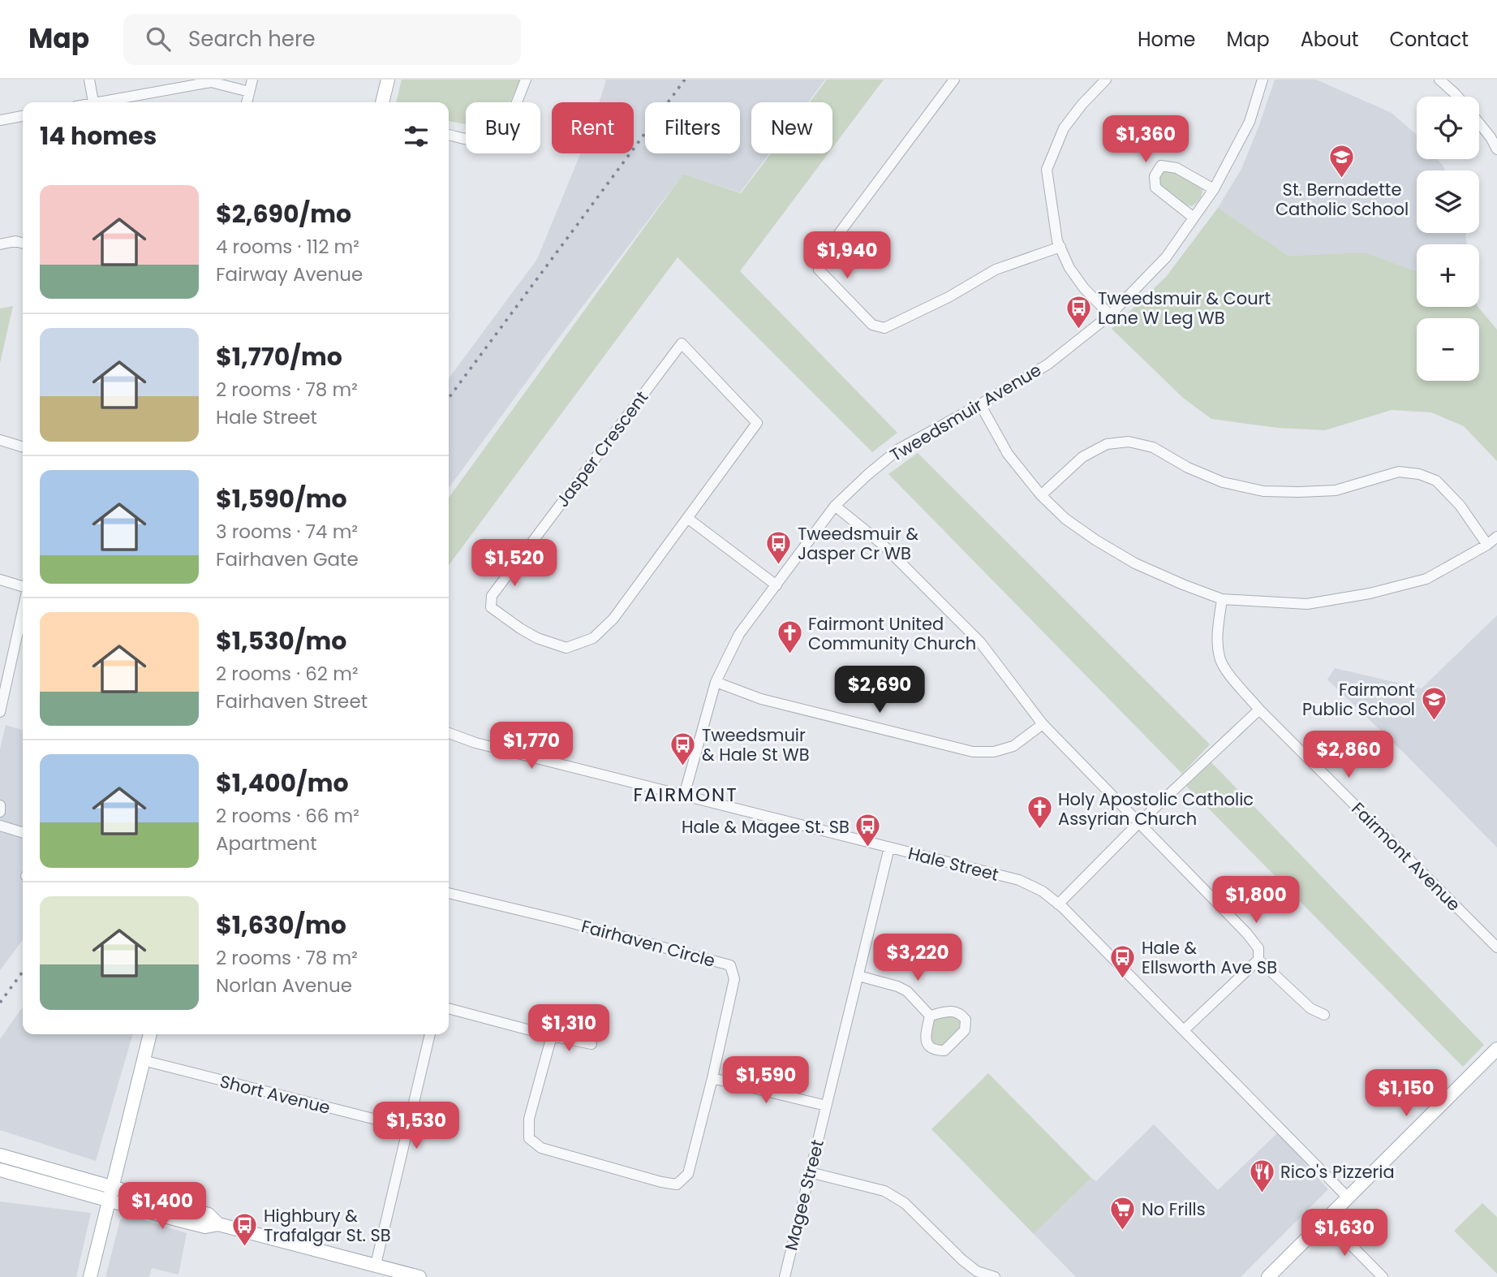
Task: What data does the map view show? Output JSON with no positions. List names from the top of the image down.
{
  "streets": {
    "street": [
      "Tweedsmuir Avenue",
      "Jasper Crescent",
      "Fairmont Avenue",
      "Hale Street",
      "Fairhaven Circle",
      "Short Avenue",
      "Magee Street"
    ]
  },
  "crossings": [
    ["Tweedsmuir Avenue", "Hale Street"],
    ["Hale Street", "Magee Street"]
  ],
  "districts": ["FAIRMONT"],
  "places": {
    "school or university": ["St. Bernadette Catholic School", "Fairmont Public School"],
    "bus stop": [
      "Tweedsmuir & Court Lane W Leg WB",
      "Tweedsmuir & Jasper Cr WB",
      "Tweedsmuir & Hale St WB",
      "Hale & Magee St. SB",
      "Hale & Ellsworth Ave SB",
      "Highbury & Trafalgar St. SB"
    ],
    "church": ["Fairmont United Community Church", "Holy Apostolic Catholic Assyrian Church"],
    "restaurant": ["Rico's Pizzeria"],
    "supermarket": ["No Frills"]
  },
  "page": {
    "header": "Map",
    "search": "Search here",
    "nav": [
      "Home",
      "Map",
      "About",
      "Contact"
    ],
    "map_buttons": ["+", "−"],
    "chip": [
      "Buy",
      "Rent",
      "Filters",
      "New"
    ],
    "heading": "14 homes",
    "price": [
      "$1,360",
      "$1,940",
      "$1,520",
      "$2,690",
      "$1,770",
      "$2,860",
      "$1,800",
      "$3,220",
      "$1,310",
      "$1,590",
      "$1,150",
      "$1,530",
      "$1,400",
      "$1,630"
    ],
    "list": [
      {
        "name": "$2,690/mo",
        "note": "4 rooms · 112 m² · Fairway Avenue"
      },
      {
        "name": "$1,770/mo",
        "note": "2 rooms · 78 m² · Hale Street"
      },
      {
        "name": "$1,590/mo",
        "note": "3 rooms · 74 m² · Fairhaven Gate"
      },
      {
        "name": "$1,530/mo",
        "note": "2 rooms · 62 m² · Fairhaven Street"
      },
      {
        "name": "$1,400/mo",
        "note": "2 rooms · 66 m² · Apartment"
      },
      {
        "name": "$1,630/mo",
        "note": "2 rooms · 78 m² · Norlan Avenue"
      }
    ]
  }
}
